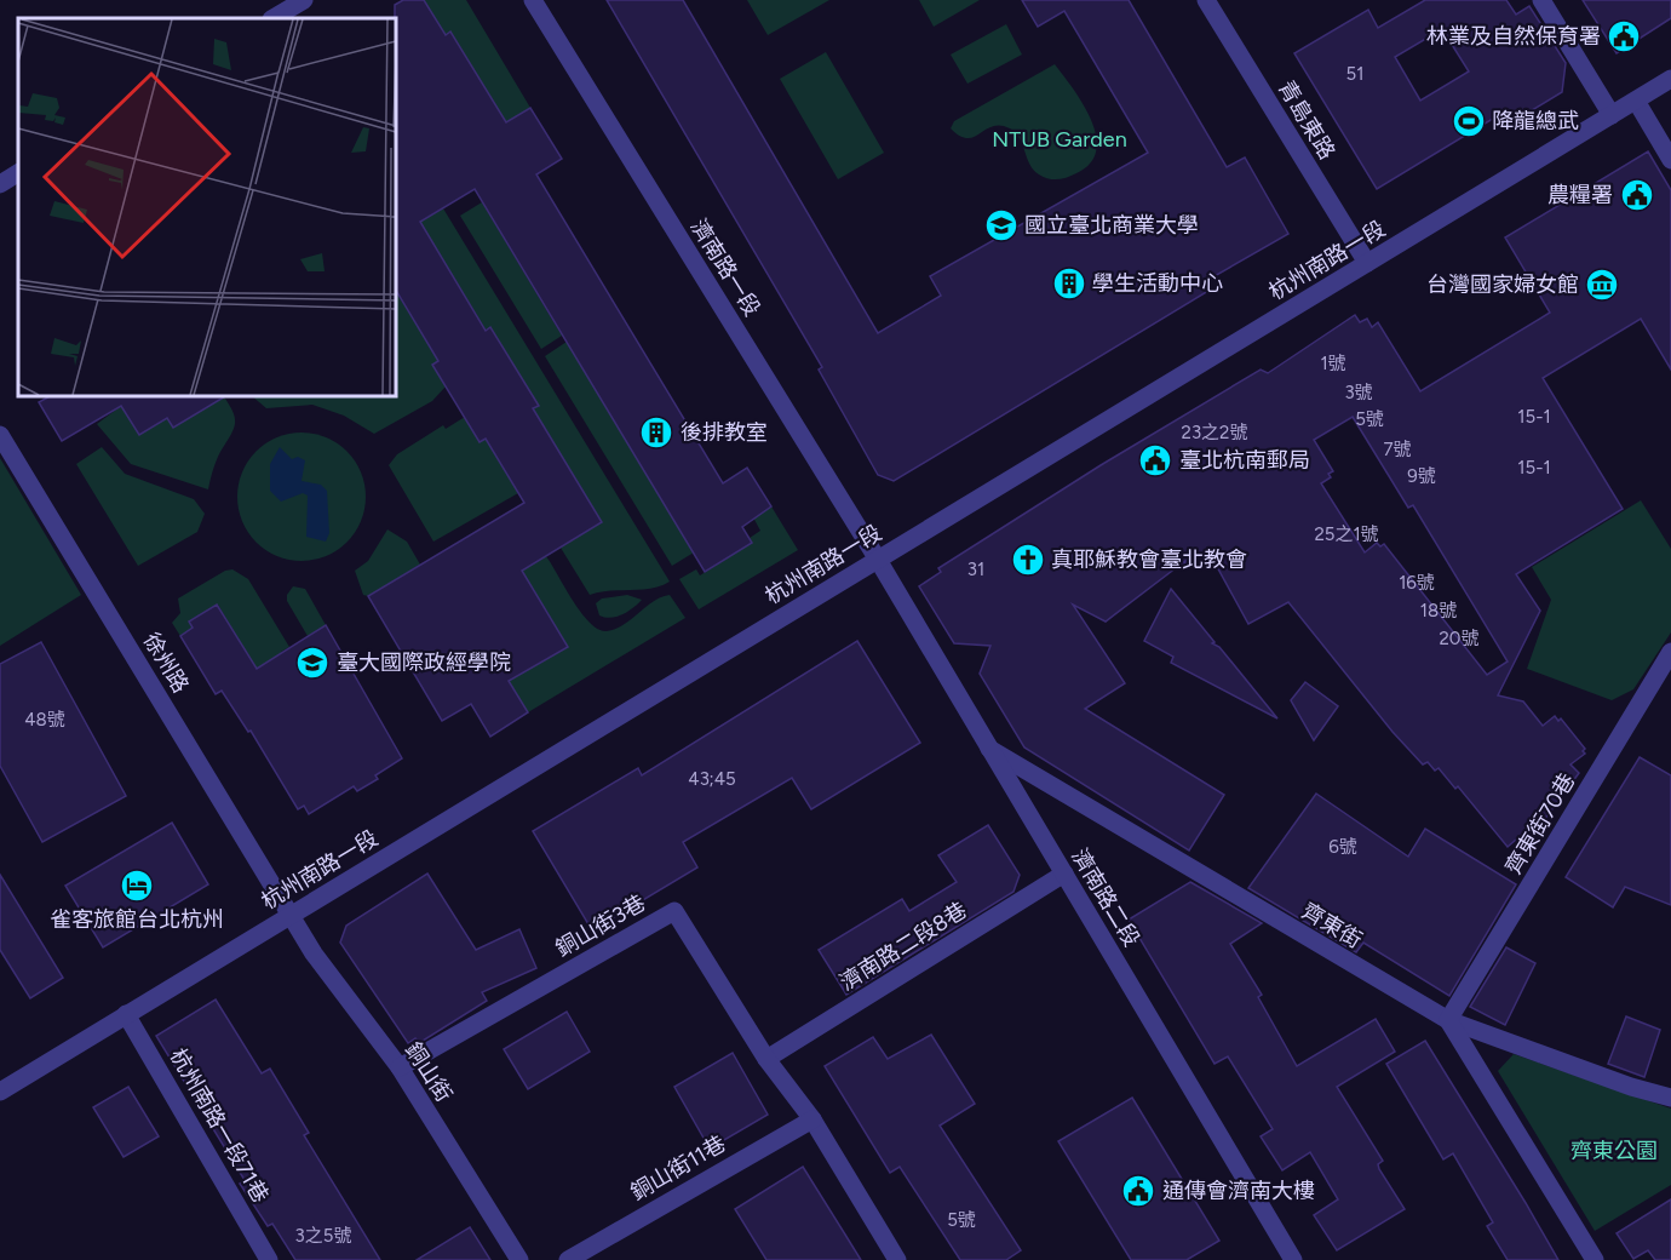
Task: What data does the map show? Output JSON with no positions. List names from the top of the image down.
{
  "streets": {
    "street": [
      "青島東路",
      "杭州南路一段",
      "濟南路一段",
      "徐州路",
      "齊東街70巷",
      "濟南路二段",
      "銅山街3巷",
      "齊東街",
      "濟南路二段8巷",
      "銅山街",
      "杭州南路一段71巷",
      "銅山街11巷"
    ]
  },
  "crossings": [
    ["青島東路", "杭州南路一段"],
    ["杭州南路一段", "濟南路一段"],
    ["杭州南路一段", "徐州路"],
    ["杭州南路一段", "濟南路二段"],
    ["杭州南路一段", "銅山街"],
    ["杭州南路一段", "杭州南路一段71巷"],
    ["濟南路一段", "濟南路二段"],
    ["徐州路", "銅山街"],
    ["齊東街70巷", "齊東街"],
    ["濟南路二段", "齊東街"],
    ["濟南路二段", "濟南路二段8巷"],
    ["銅山街3巷", "濟南路二段8巷"],
    ["銅山街3巷", "銅山街"],
    ["銅山街3巷", "銅山街11巷"]
  ],
  "parks": ["NTUB Garden", "齊東公園"],
  "places": {
    "public building": [
      "林業及自然保育署",
      "農糧署",
      "臺北杭南郵局",
      "通傳會濟南大樓"
    ],
    "sports": ["降龍總武"],
    "school or university": ["國立臺北商業大學", "臺大國際政經學院"],
    "building": ["學生活動中心", "後排教室"],
    "museum": ["台灣國家婦女館"],
    "church": ["真耶穌教會臺北教會"],
    "hotel": ["雀客旅館台北杭州"]
  },
  "house_numbers": [
    "51",
    "1號",
    "3號",
    "15-1",
    "5號",
    "23之2號",
    "7號",
    "15-1",
    "9號",
    "25之1號",
    "31",
    "16號",
    "18號",
    "20號",
    "48號",
    "43;45",
    "6號",
    "5號",
    "3之5號"
  ]
}
